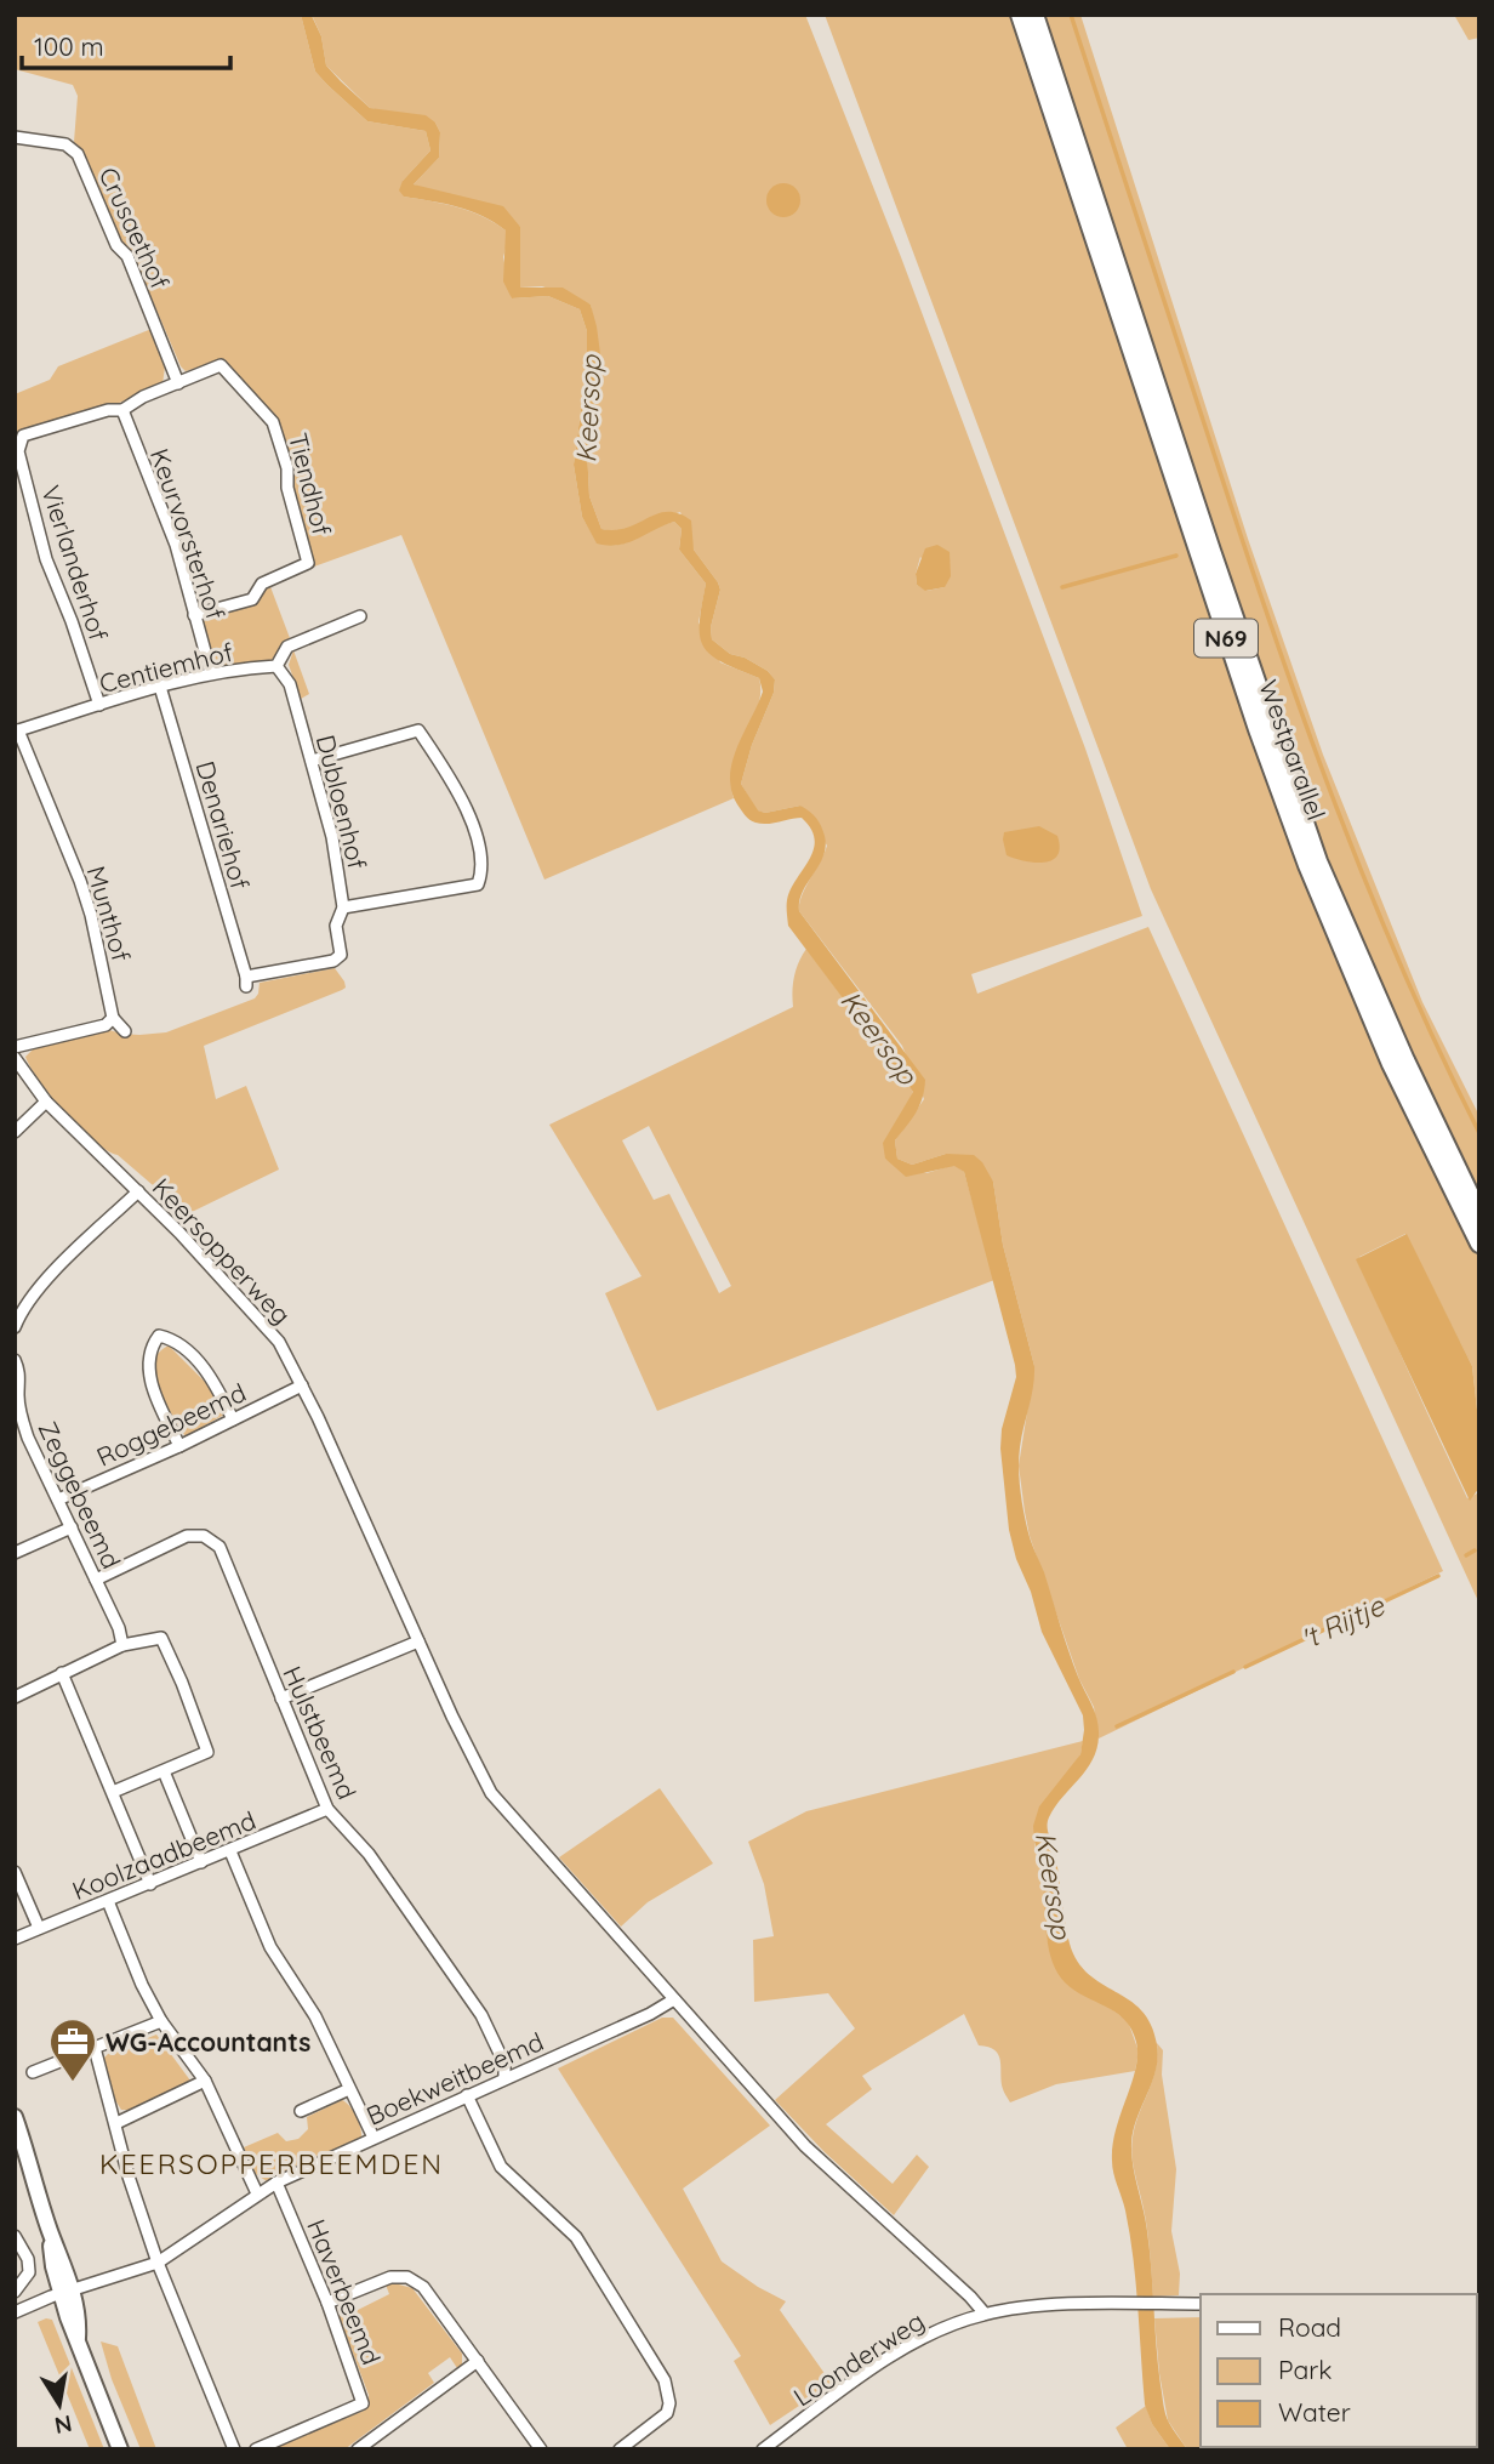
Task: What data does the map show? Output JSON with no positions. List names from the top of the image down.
{
  "streets": {
    "main road": ["N69", "Westparallel"],
    "street": [
      "Crusaethof",
      "Tiendhof",
      "Keurvorsterhof",
      "Vierlanderhof",
      "Centiemhof",
      "Dubloenhof",
      "Denariehof",
      "Munthof",
      "Keersopperweg",
      "Roggebeemd",
      "Zeggebeemd",
      "Hulstbeemd",
      "Koolzaadbeemd",
      "Boekweitbeemd",
      "Haverbeemd",
      "Loonderweg"
    ]
  },
  "crossings": [
    ["Crusaethof", "Tiendhof"],
    ["Tiendhof", "Keurvorsterhof"],
    ["Tiendhof", "Vierlanderhof"],
    ["Keurvorsterhof", "Vierlanderhof"],
    ["Keurvorsterhof", "Centiemhof"],
    ["Vierlanderhof", "Centiemhof"],
    ["Centiemhof", "Dubloenhof"],
    ["Centiemhof", "Denariehof"],
    ["Centiemhof", "Munthof"],
    ["Dubloenhof", "Denariehof"],
    ["Keersopperweg", "Roggebeemd"],
    ["Roggebeemd", "Zeggebeemd"],
    ["Zeggebeemd", "Hulstbeemd"],
    ["Hulstbeemd", "Koolzaadbeemd"],
    ["Hulstbeemd", "Boekweitbeemd"],
    ["Boekweitbeemd", "Haverbeemd"]
  ],
  "districts": ["KEERSOPPERBEEMDEN"],
  "water": ["Keersop", "'t Rijtje"],
  "places": {
    "office": ["WG-Accountants"]
  },
  "legend": ["Road", "Park", "Water"],
  "scale_bar": "100 m",
  "north": "bottom"
}
